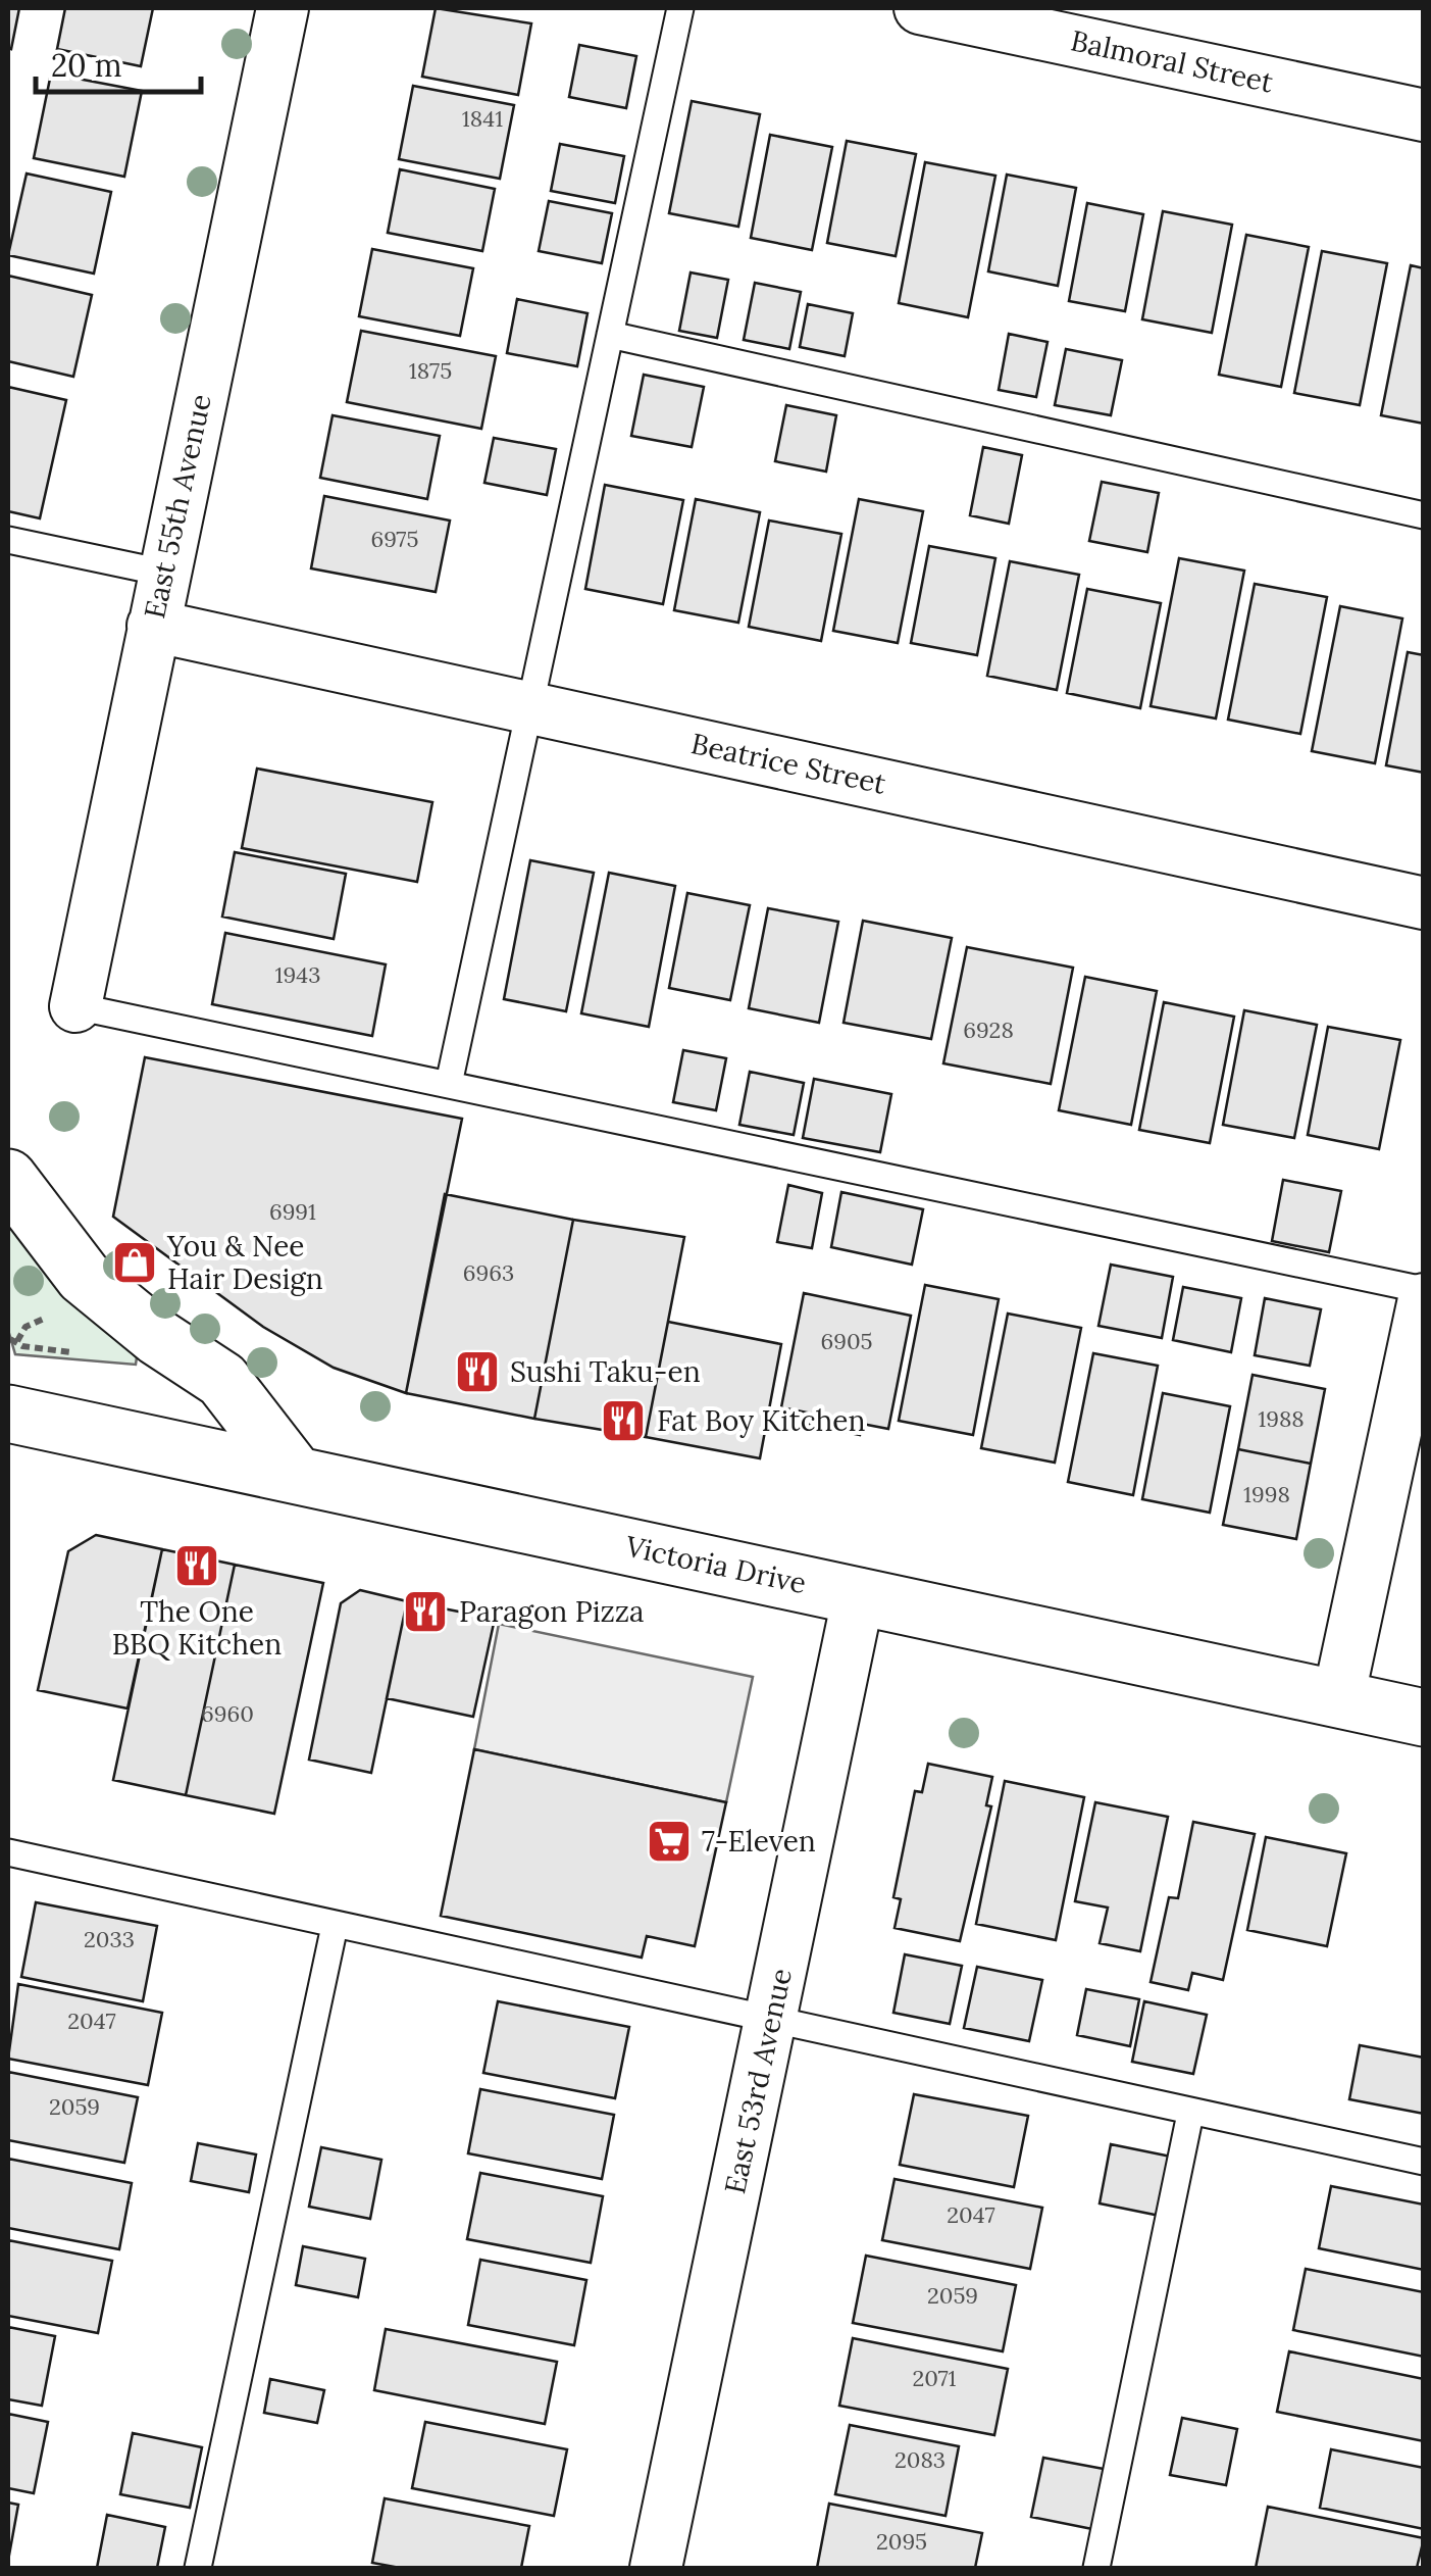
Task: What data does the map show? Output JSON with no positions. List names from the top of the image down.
{
  "streets": {
    "street": [
      "Balmoral Street",
      "East 55th Avenue",
      "Beatrice Street",
      "Victoria Drive",
      "East 53rd Avenue"
    ]
  },
  "crossings": [
    ["East 55th Avenue", "Beatrice Street"],
    ["Victoria Drive", "East 53rd Avenue"]
  ],
  "places": {
    "shop": ["You & Nee Hair Design"],
    "restaurant": [
      "Sushi Taku-en",
      "Fat Boy Kitchen",
      "The One BBQ Kitchen",
      "Paragon Pizza"
    ],
    "supermarket": ["7-Eleven"]
  },
  "house_numbers": [
    "1841",
    "1875",
    "6975",
    "1943",
    "6928",
    "6991",
    "6963",
    "6905",
    "1988",
    "1998",
    "6960",
    "2033",
    "2047",
    "2059",
    "2047",
    "2059",
    "2071",
    "2083",
    "2095"
  ],
  "scale_bar": "20 m"
}
